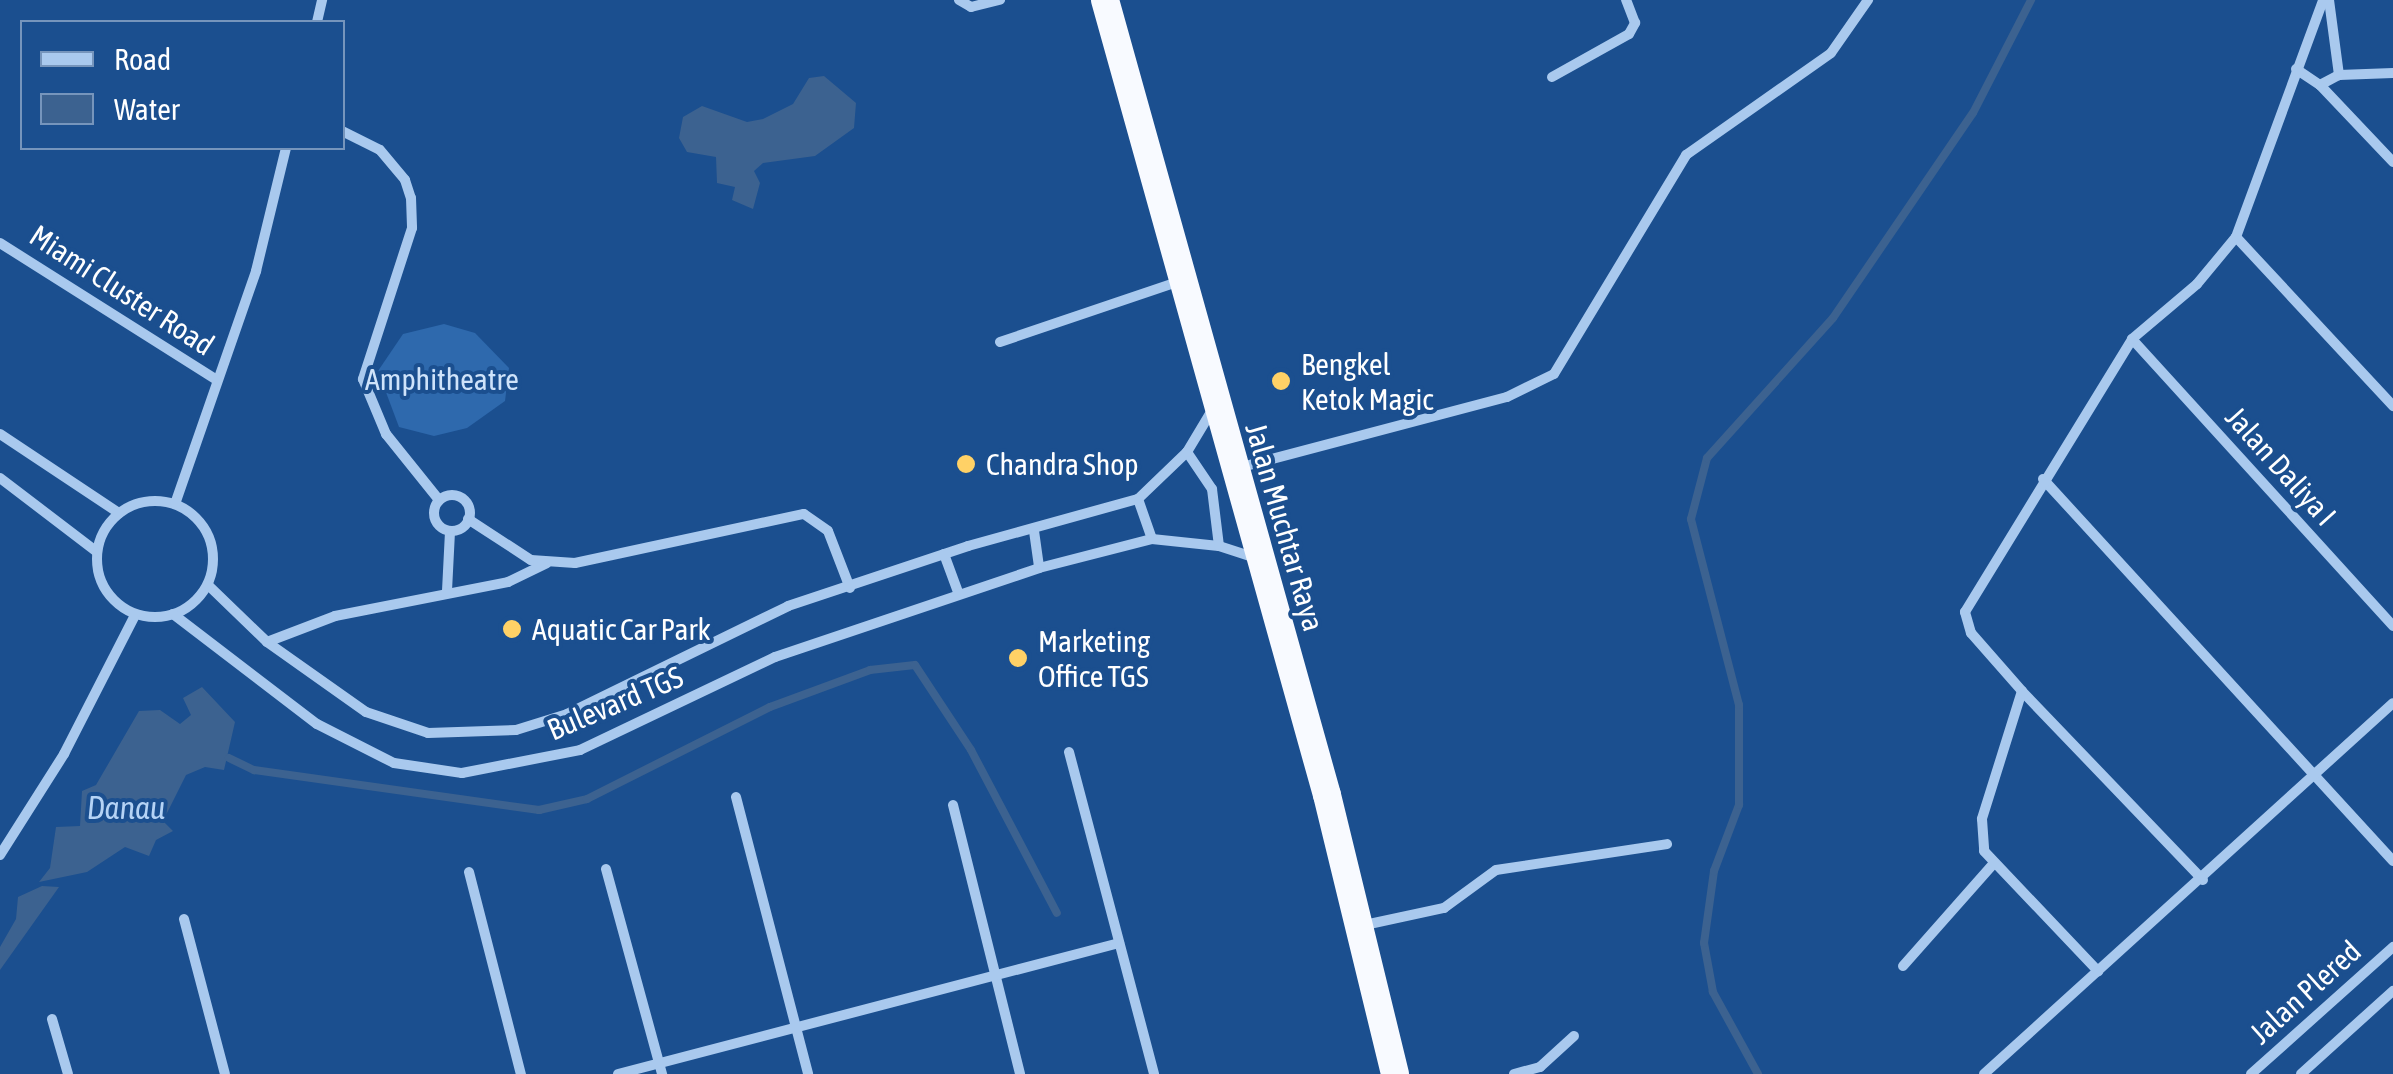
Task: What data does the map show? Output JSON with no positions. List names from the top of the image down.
{
  "streets": {
    "highway": ["Jalan Muchtar Raya"],
    "street": [
      "Miami Cluster Road",
      "Jalan Daliya I",
      "Bulevard TGS",
      "Jalan Plered"
    ]
  },
  "crossings": [
    ["Jalan Muchtar Raya", "Bulevard TGS"]
  ],
  "water": ["Danau"],
  "parks": ["Amphitheatre"],
  "places": [
    "Bengkel Ketok Magic",
    "Chandra Shop",
    "Aquatic Car Park",
    "Marketing Office TGS"
  ],
  "legend": ["Road", "Water"]
}
